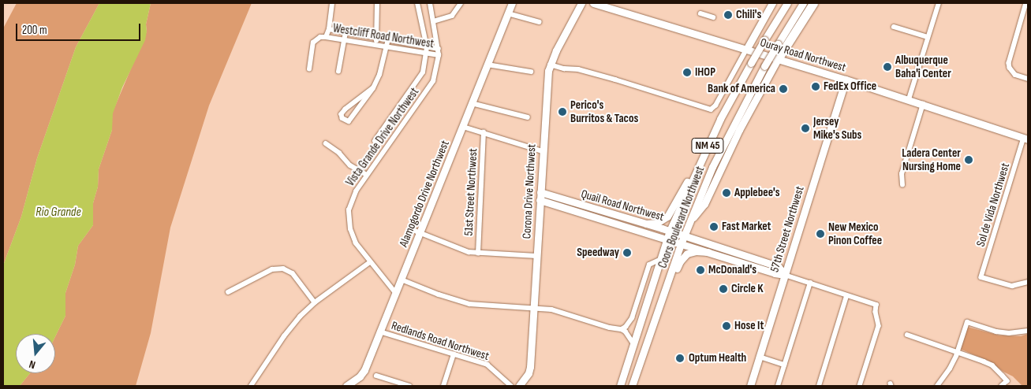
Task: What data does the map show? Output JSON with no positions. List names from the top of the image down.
{
  "streets": {
    "street": [
      "Westcliff Road Northwest",
      "Ouray Road Northwest",
      "Vista Grande Drive Northwest",
      "NM 45",
      "Corona Drive Northwest",
      "51st Street Northwest",
      "Alamogordo Drive Northwest",
      "Sol de Vida Northwest",
      "Quail Road Northwest",
      "Coors Boulevard Northwest",
      "57th Street Northwest",
      "Redlands Road Northwest"
    ]
  },
  "crossings": [
    ["Westcliff Road Northwest", "Vista Grande Drive Northwest"],
    ["Ouray Road Northwest", "Sol de Vida Northwest"],
    ["Ouray Road Northwest", "57th Street Northwest"],
    ["Vista Grande Drive Northwest", "Alamogordo Drive Northwest"],
    ["Corona Drive Northwest", "Quail Road Northwest"],
    ["Alamogordo Drive Northwest", "Redlands Road Northwest"],
    ["Quail Road Northwest", "Coors Boulevard Northwest"],
    ["Quail Road Northwest", "57th Street Northwest"]
  ],
  "water": ["Rio Grande"],
  "places": [
    "Chili's",
    "Albuquerque Baha'i Center",
    "IHOP",
    "FedEx Office",
    "Bank of America",
    "Perico's Burritos & Tacos",
    "Jersey Mike's Subs",
    "Ladera Center Nursing Home",
    "Applebee's",
    "Fast Market",
    "New Mexico Pinon Coffee",
    "Speedway",
    "McDonald's",
    "Circle K",
    "Hose It",
    "Optum Health"
  ],
  "scale_bar": "200 m",
  "north": "bottom"
}
